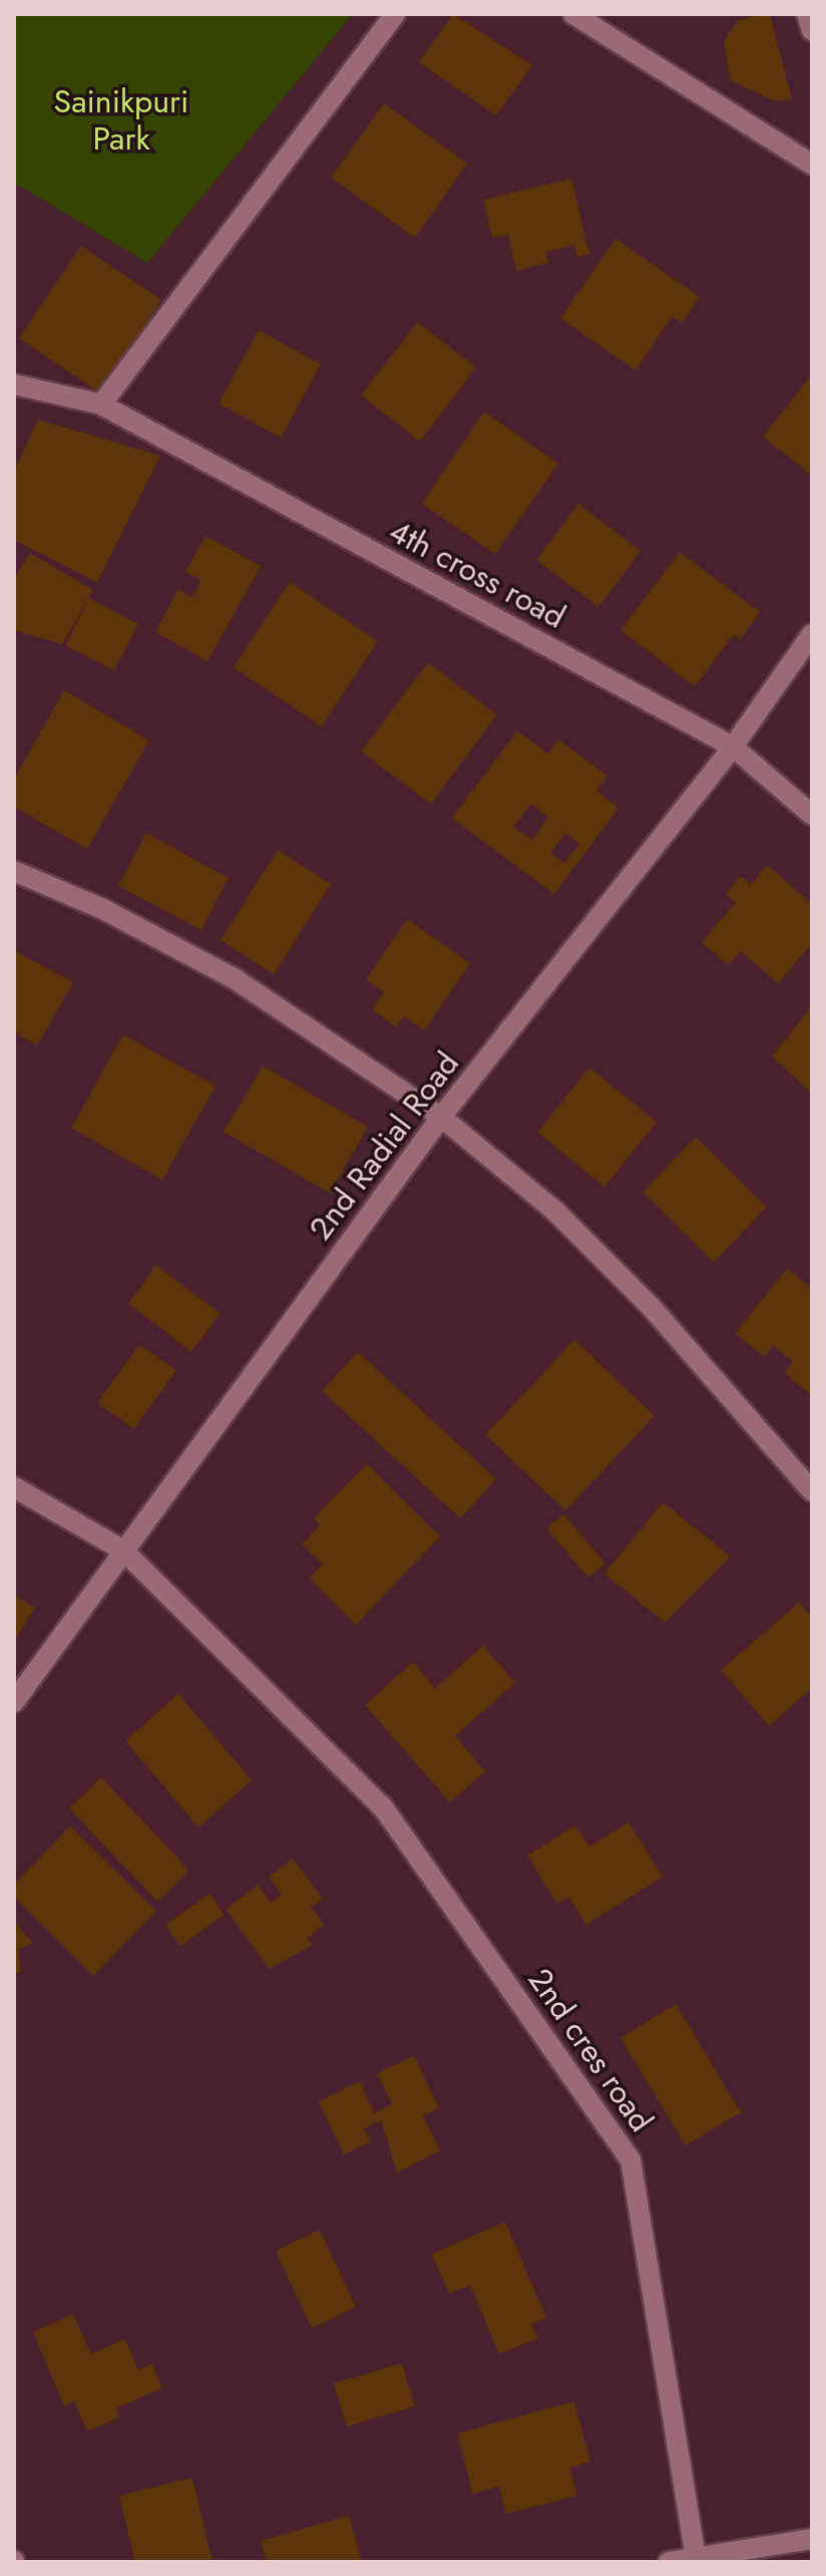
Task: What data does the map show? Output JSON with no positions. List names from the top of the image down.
{
  "streets": {
    "street": ["4th cross road", "2nd Radial Road", "2nd cres road"]
  },
  "crossings": [
    ["4th cross road", "2nd Radial Road"],
    ["2nd Radial Road", "2nd cres road"]
  ],
  "parks": ["Sainikpuri Park"]
}
